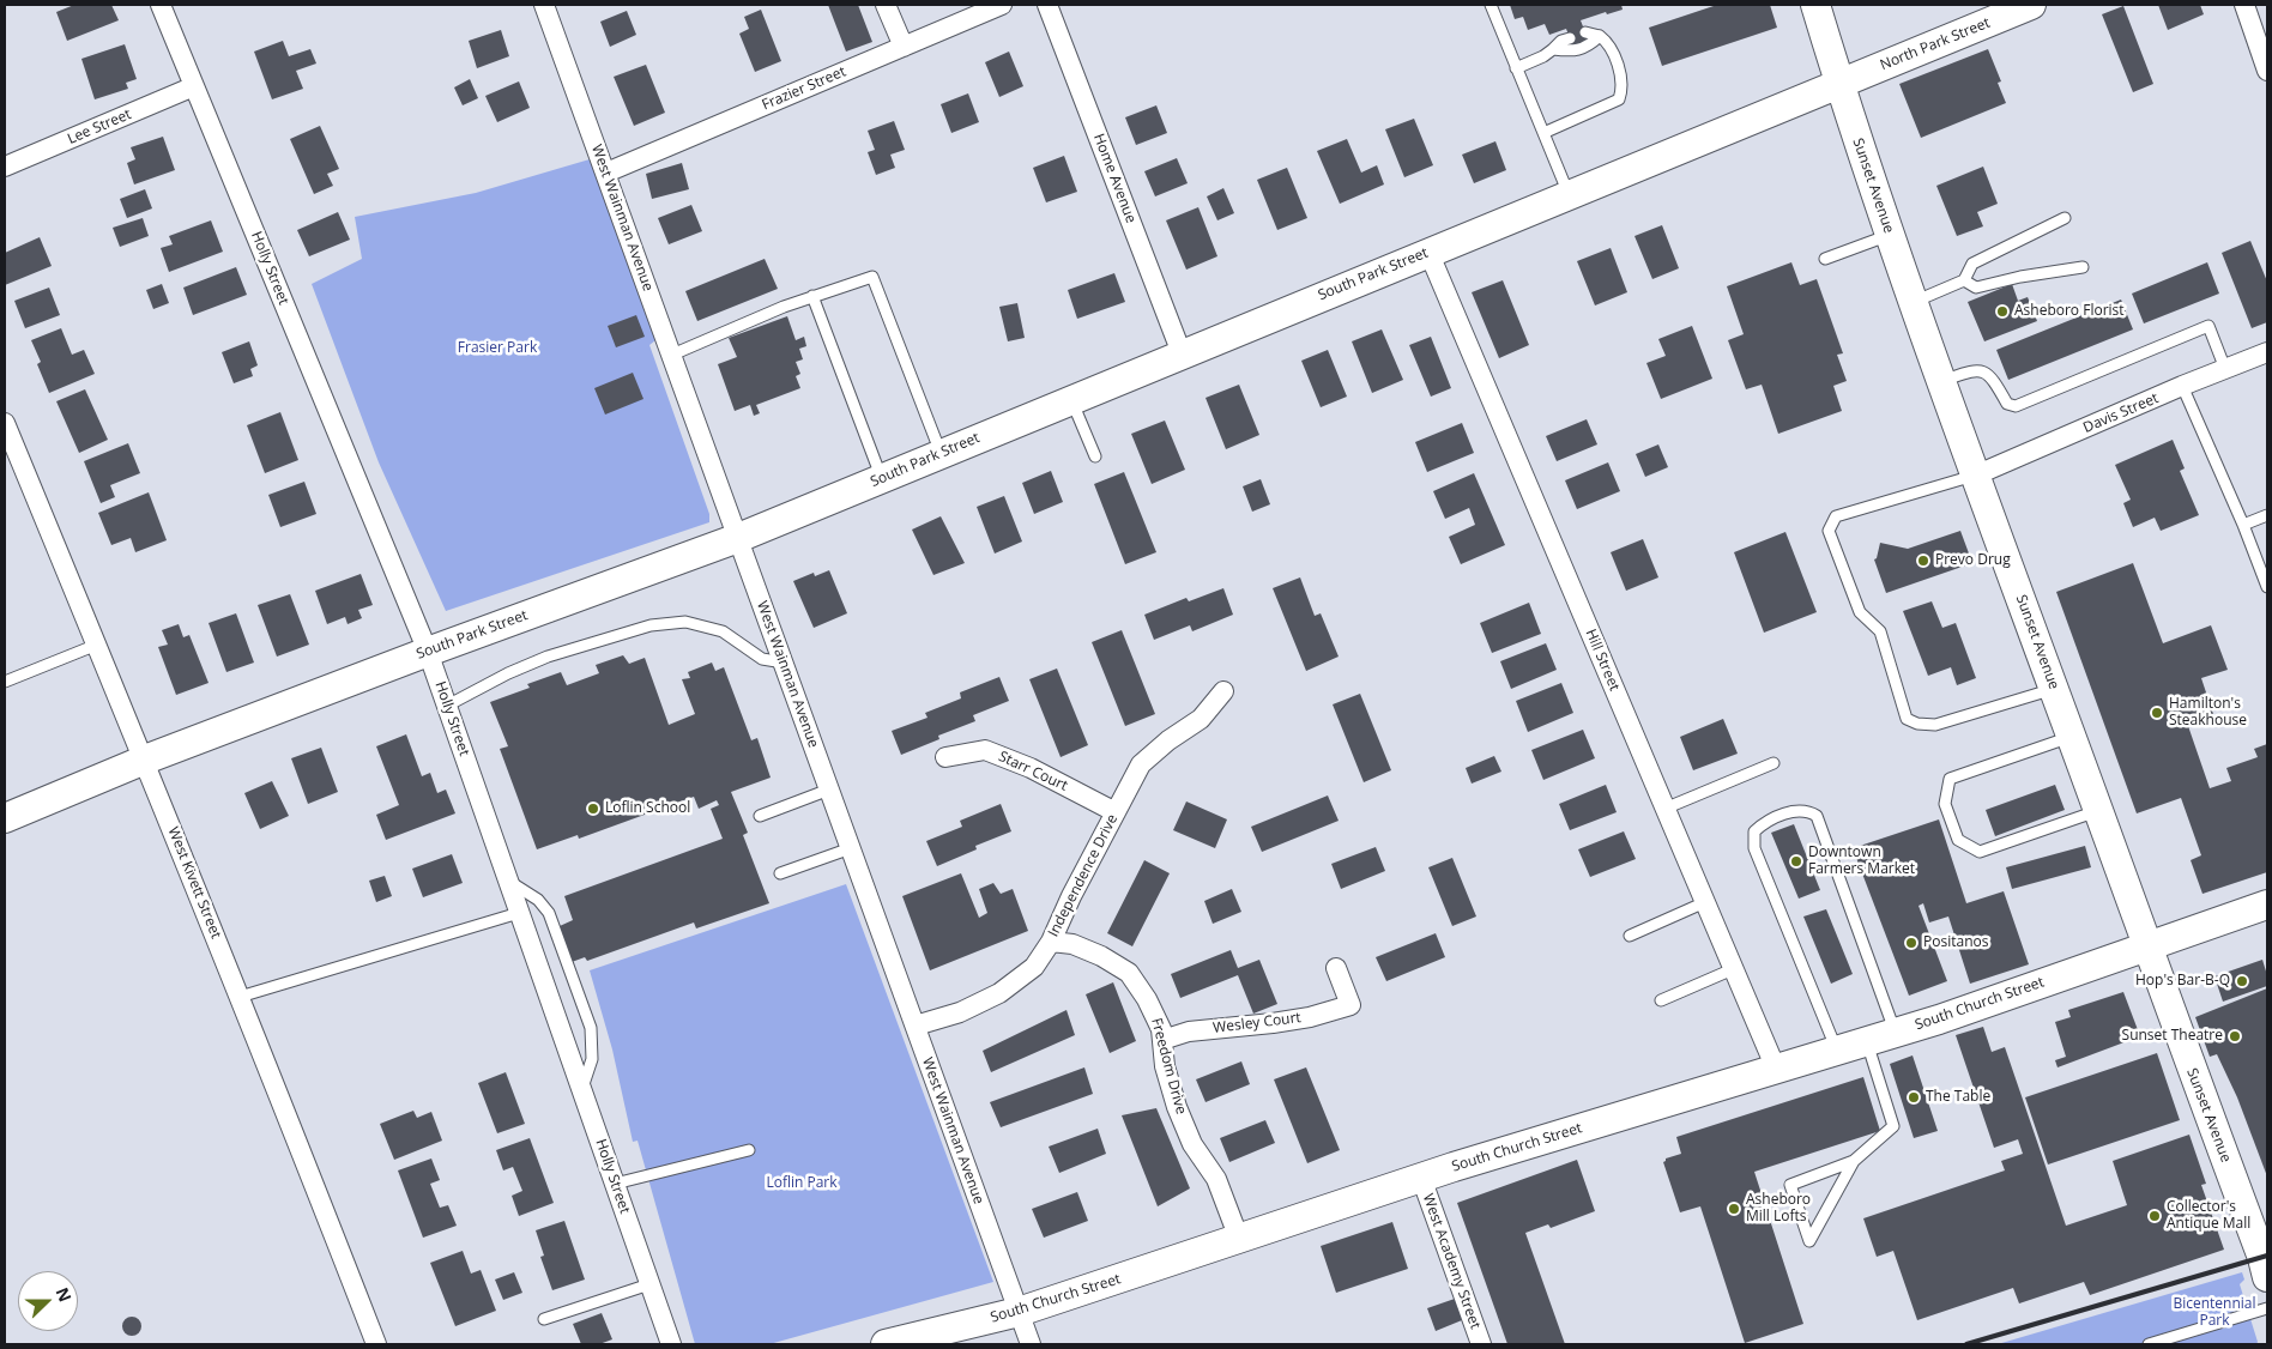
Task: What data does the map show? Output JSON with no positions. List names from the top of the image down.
{
  "streets": {
    "main road": [
      "North Park Street",
      "Sunset Avenue",
      "South Park Street",
      "South Church Street"
    ],
    "street": [
      "Frazier Street",
      "Lee Street",
      "Home Avenue",
      "West Wainman Avenue",
      "Holly Street",
      "Davis Street",
      "Hill Street",
      "Starr Court",
      "Independence Drive",
      "West Kivett Street",
      "Wesley Court",
      "Freedom Drive",
      "West Academy Street"
    ]
  },
  "crossings": [
    ["North Park Street", "Sunset Avenue"],
    ["North Park Street", "South Park Street"],
    ["Frazier Street", "West Wainman Avenue"],
    ["Lee Street", "Holly Street"],
    ["Home Avenue", "South Park Street"],
    ["Sunset Avenue", "South Park Street"],
    ["Sunset Avenue", "Davis Street"],
    ["Sunset Avenue", "South Church Street"],
    ["West Wainman Avenue", "South Park Street"],
    ["West Wainman Avenue", "Independence Drive"],
    ["West Wainman Avenue", "South Church Street"],
    ["Holly Street", "South Park Street"],
    ["South Park Street", "Hill Street"],
    ["South Park Street", "West Kivett Street"],
    ["Hill Street", "South Church Street"],
    ["Starr Court", "Independence Drive"],
    ["Independence Drive", "Freedom Drive"],
    ["South Church Street", "Freedom Drive"],
    ["South Church Street", "West Academy Street"],
    ["Wesley Court", "Freedom Drive"]
  ],
  "parks": ["Frasier Park", "Loflin Park", "Bicentennial Park"],
  "places": [
    "Asheboro Florist",
    "Prevo Drug",
    "Hamilton's Steakhouse",
    "Loflin School",
    "Downtown Farmers Market",
    "Positanos",
    "Hop's Bar-B-Q",
    "Sunset Theatre",
    "The Table",
    "Asheboro Mill Lofts",
    "Collector's Antique Mall"
  ],
  "north": "right"
}
